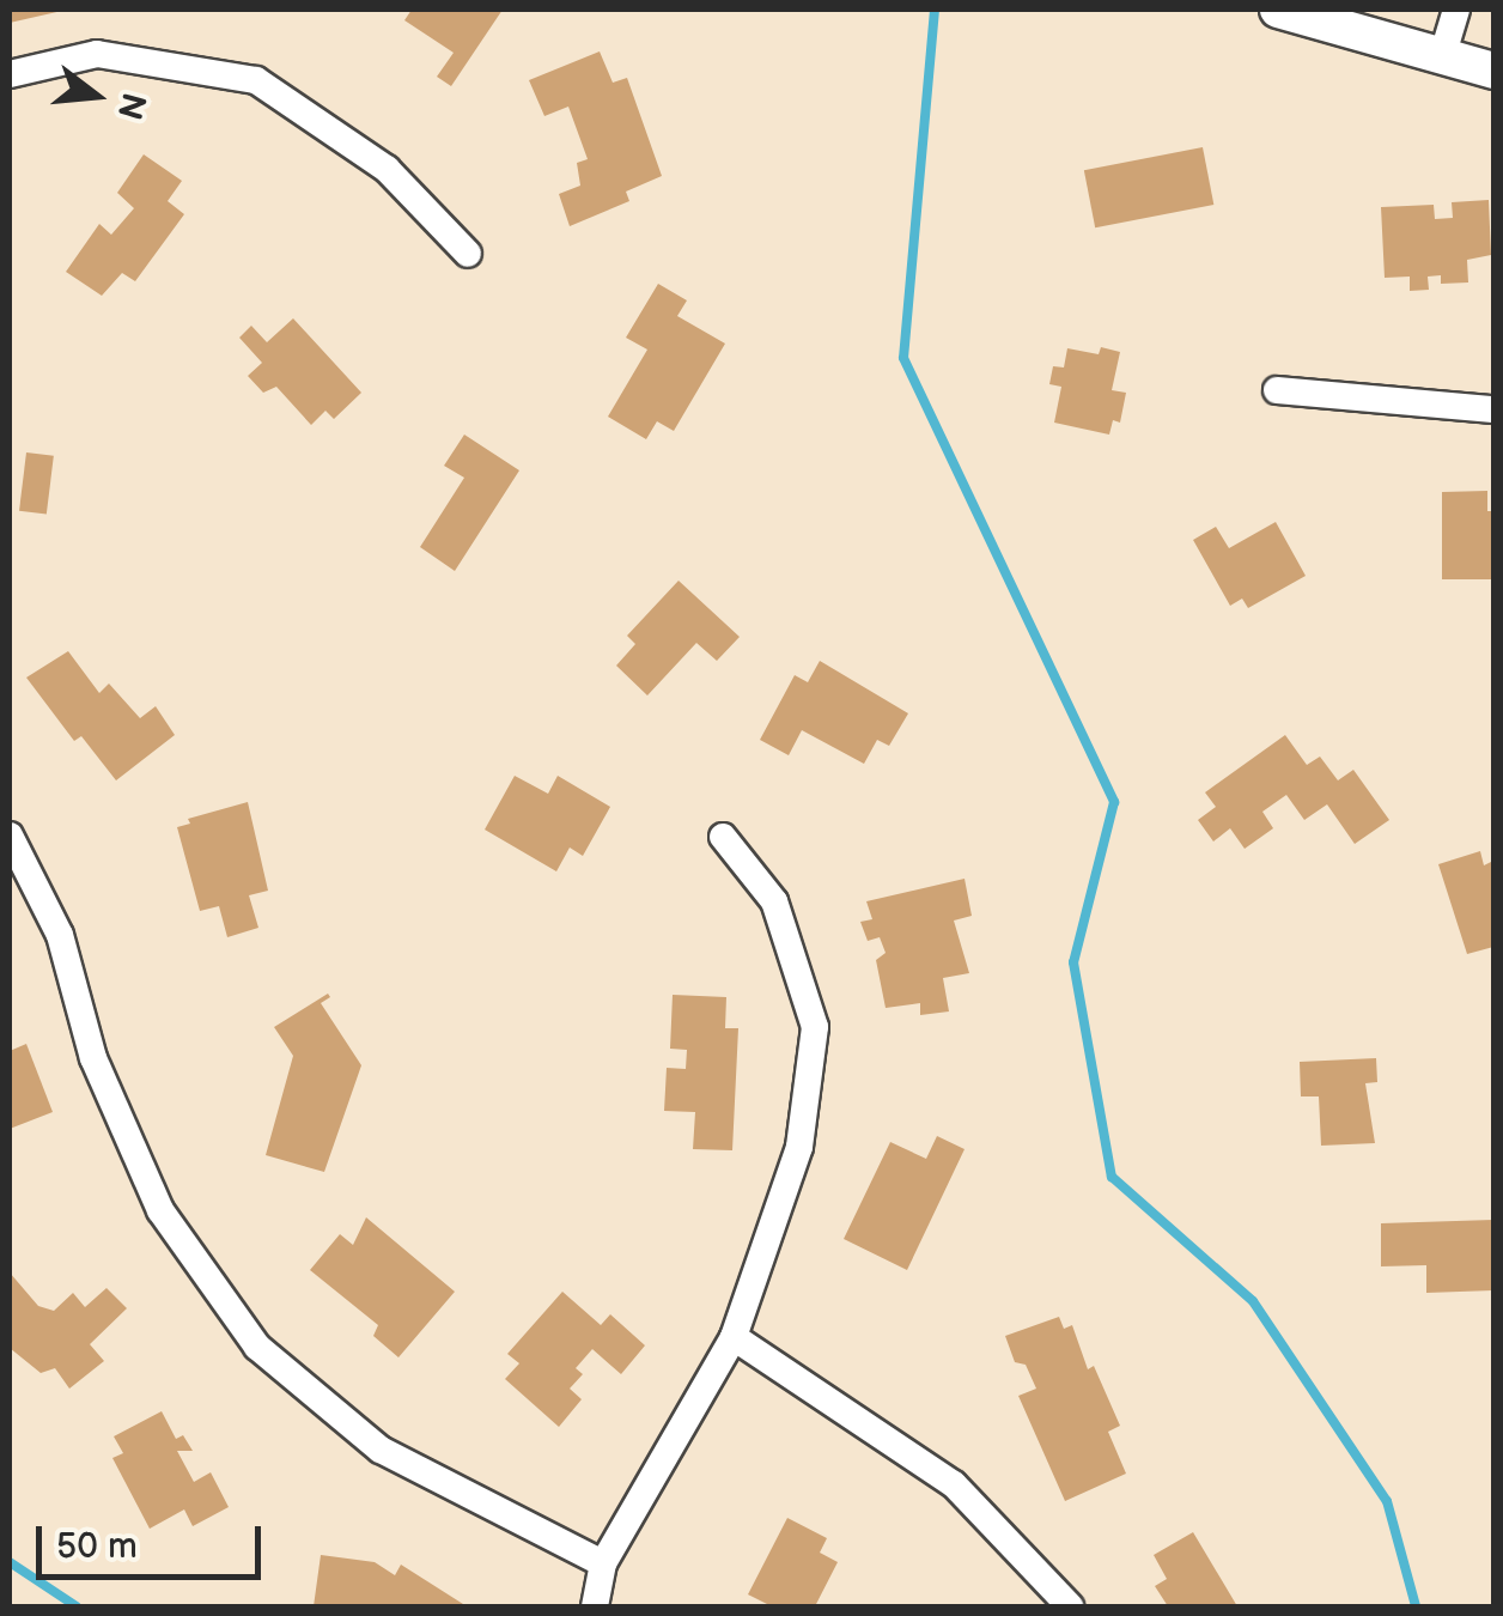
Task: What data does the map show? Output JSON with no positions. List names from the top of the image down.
{
  "scale_bar": "50 m",
  "north": "right"
}
